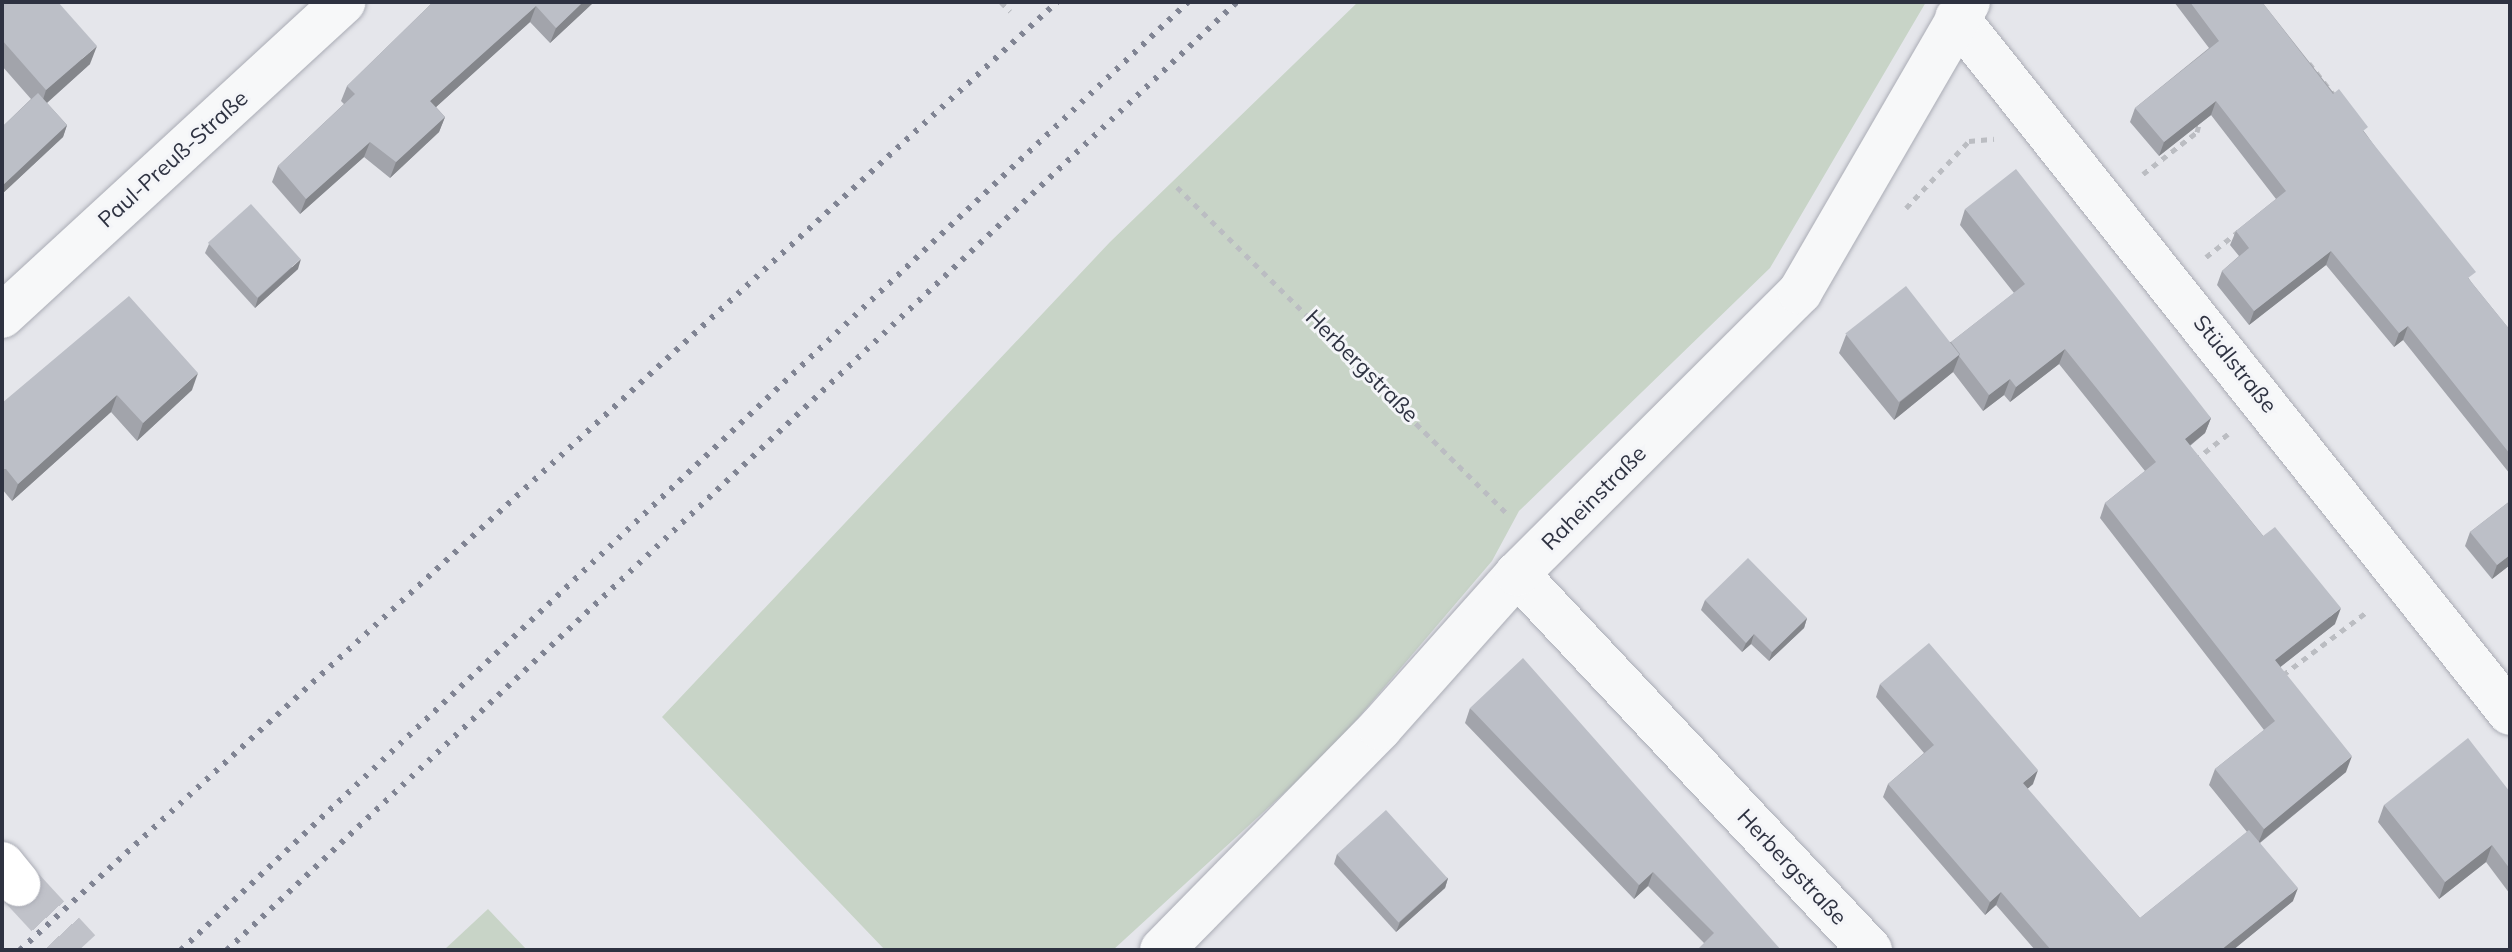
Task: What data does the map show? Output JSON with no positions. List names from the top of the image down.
{
  "streets": {
    "street": [
      "Paul-Preuß-Straße",
      "Stüdlstraße",
      "Herbergstraße",
      "Raheinstraße"
    ]
  },
  "crossings": [
    ["Stüdlstraße", "Raheinstraße"],
    ["Herbergstraße", "Raheinstraße"]
  ]
}
